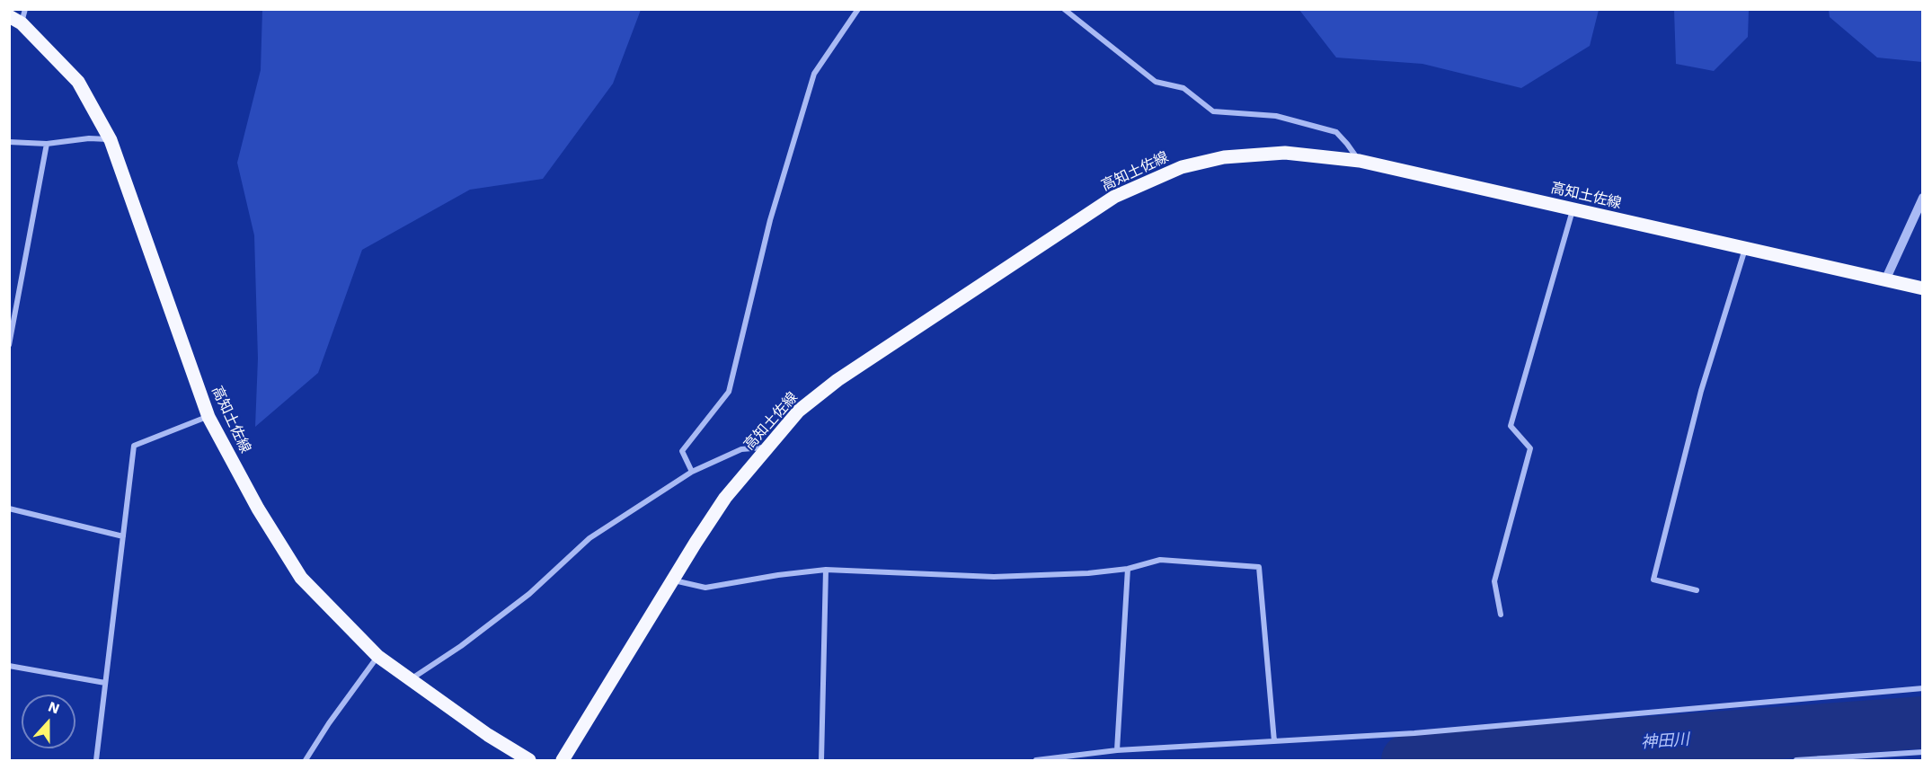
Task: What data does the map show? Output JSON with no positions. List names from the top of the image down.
{
  "streets": {
    "main road": ["高知土佐線"]
  },
  "water": ["神田川"],
  "north": "top"
}
